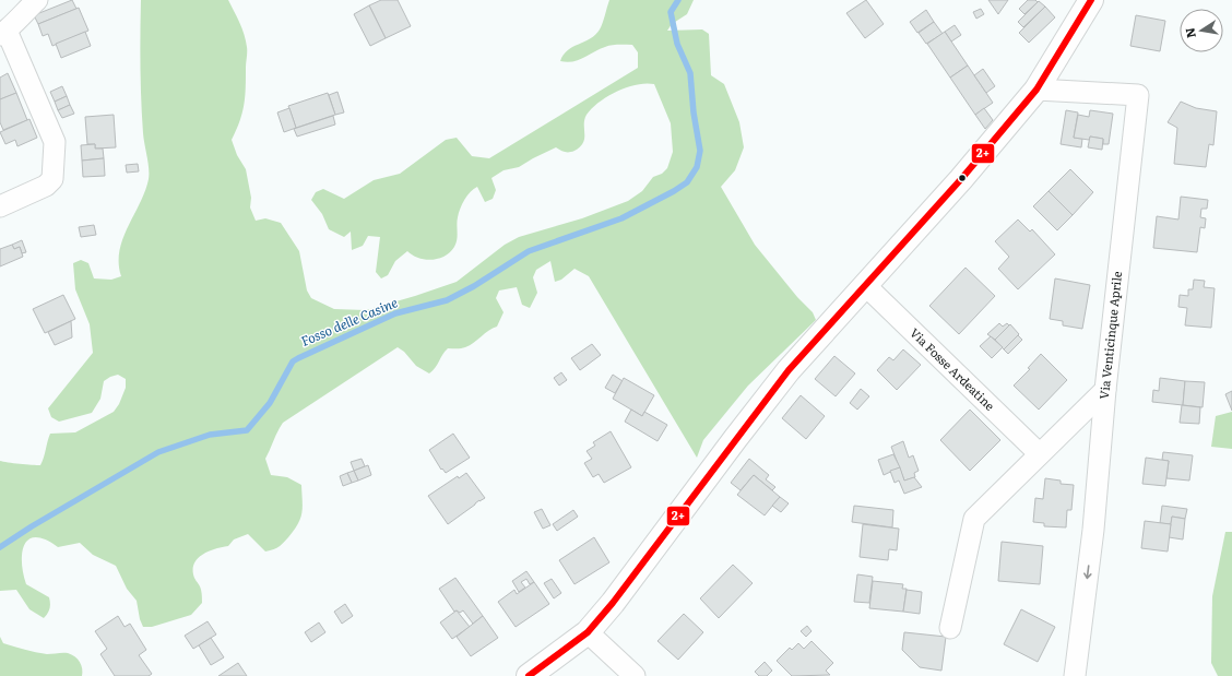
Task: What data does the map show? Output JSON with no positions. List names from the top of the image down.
{
  "streets": {
    "street": ["Via Venticinque Aprile", "Via Fosse Ardeatine"]
  },
  "one_way": ["Via Venticinque Aprile"],
  "water": ["Fosso delle Casine"],
  "lines": ["transit line 2+"],
  "north": "left"
}
